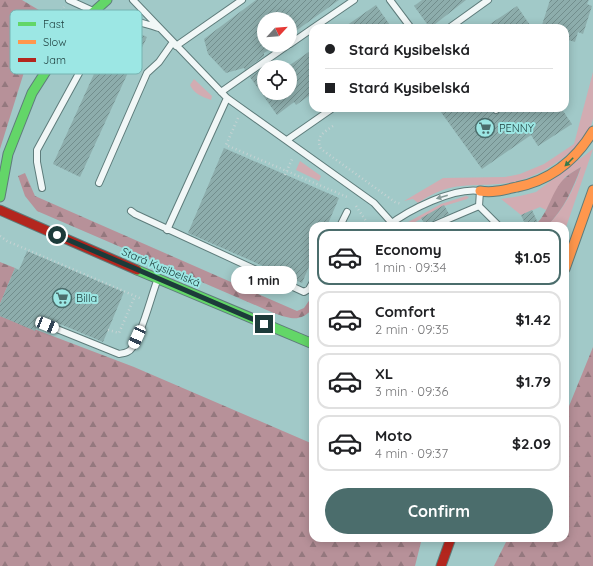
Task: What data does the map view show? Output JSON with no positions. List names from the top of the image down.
{
  "streets": {
    "street": ["Stará Kysibelská"]
  },
  "places": {
    "supermarket": ["PENNY", "Billa"]
  },
  "legend": ["Fast", "Slow", "Jam"],
  "north": "top right",
  "page": {
    "banner": ["Stará Kysibelská", "Stará Kysibelská"],
    "list": [
      {
        "name": "Economy",
        "note": "1 min · 09:34",
        "value": "$1.05"
      },
      {
        "name": "Comfort",
        "note": "2 min · 09:35",
        "value": "$1.42"
      },
      {
        "name": "XL",
        "note": "3 min · 09:36",
        "value": "$1.79"
      },
      {
        "name": "Moto",
        "note": "4 min · 09:37",
        "value": "$2.09"
      }
    ],
    "bubble": "1 min",
    "buttons": "Confirm"
  }
}
